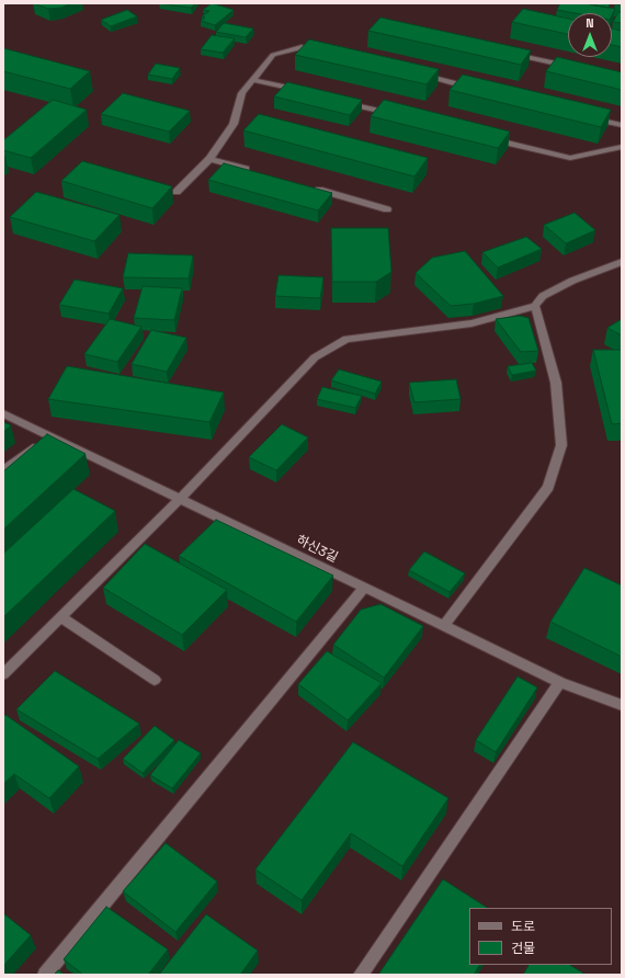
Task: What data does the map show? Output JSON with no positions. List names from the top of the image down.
{
  "streets": {
    "street": ["하신3길"]
  },
  "legend": ["도로", "건물"],
  "north": "top"
}
